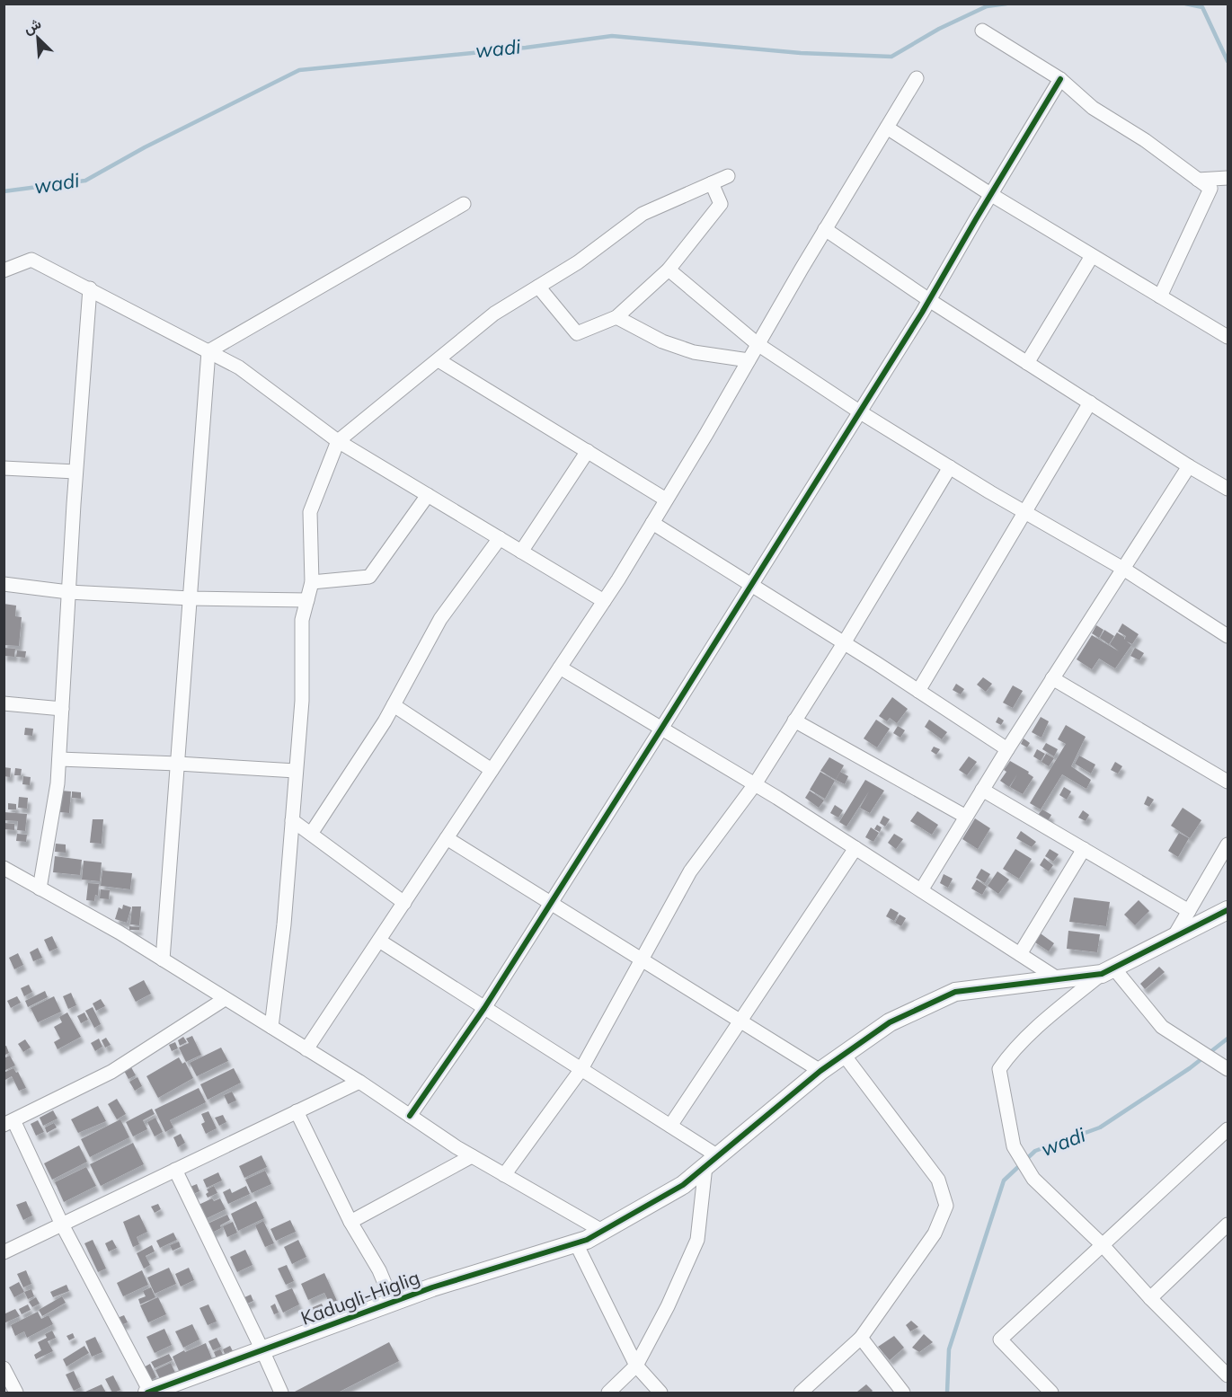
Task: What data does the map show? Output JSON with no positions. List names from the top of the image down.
{
  "streets": {
    "street": ["Kadugli-Higlig"]
  },
  "water": ["wadi"],
  "north": "top left"
}
